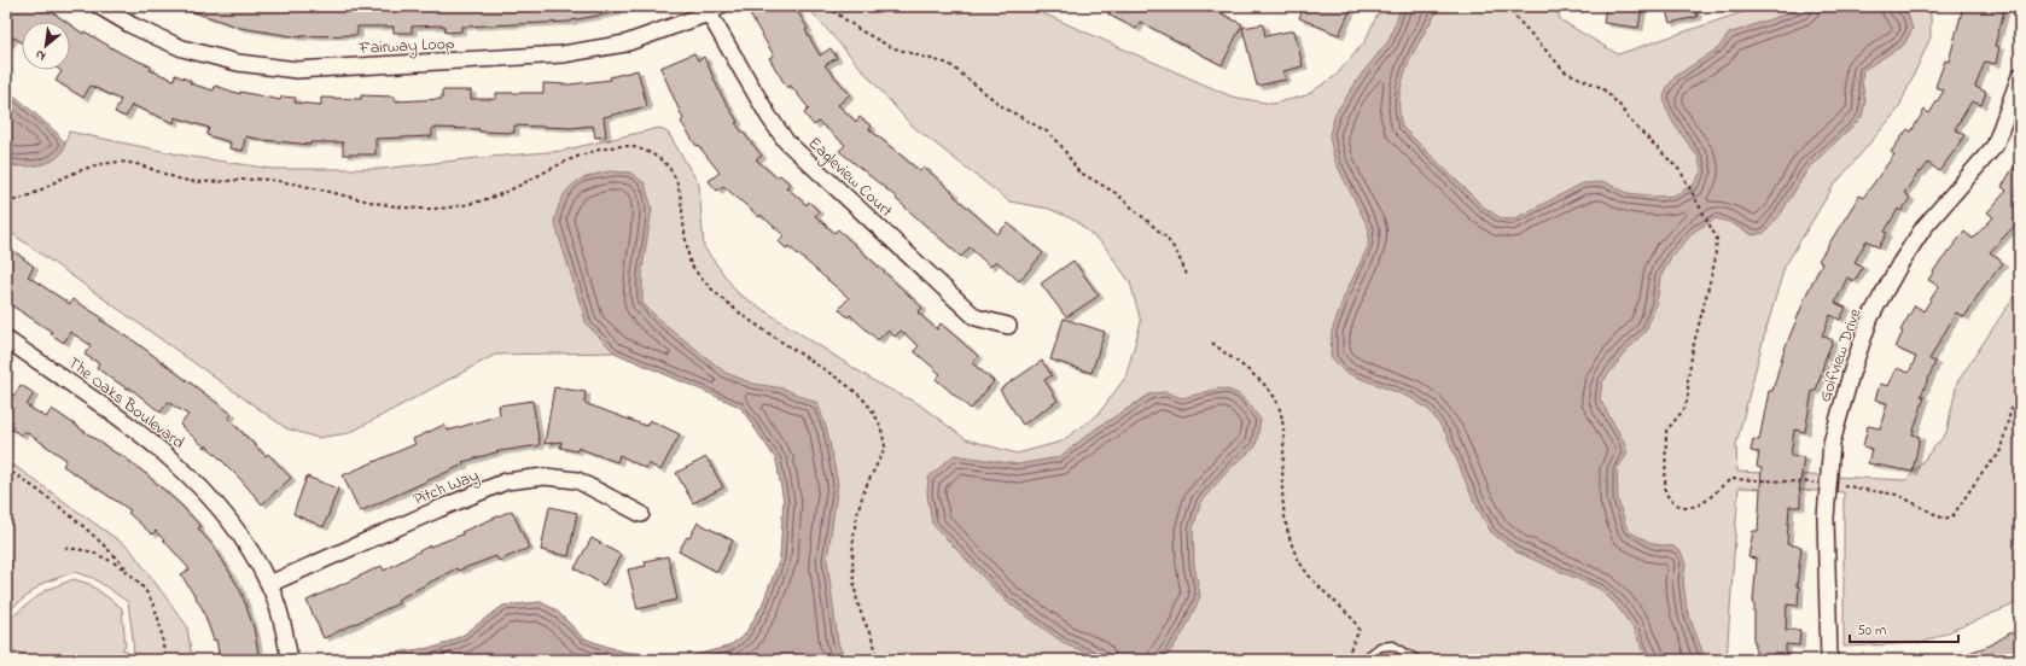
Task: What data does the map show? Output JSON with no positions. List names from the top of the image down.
{
  "streets": {
    "street": [
      "Fairway Loop",
      "Eagleview Court",
      "Golfview Drive",
      "The Oaks Boulevard",
      "Pitch Way"
    ]
  },
  "crossings": [
    ["Fairway Loop", "Eagleview Court"],
    ["The Oaks Boulevard", "Pitch Way"]
  ],
  "scale_bar": "50 m",
  "north": "bottom left"
}
